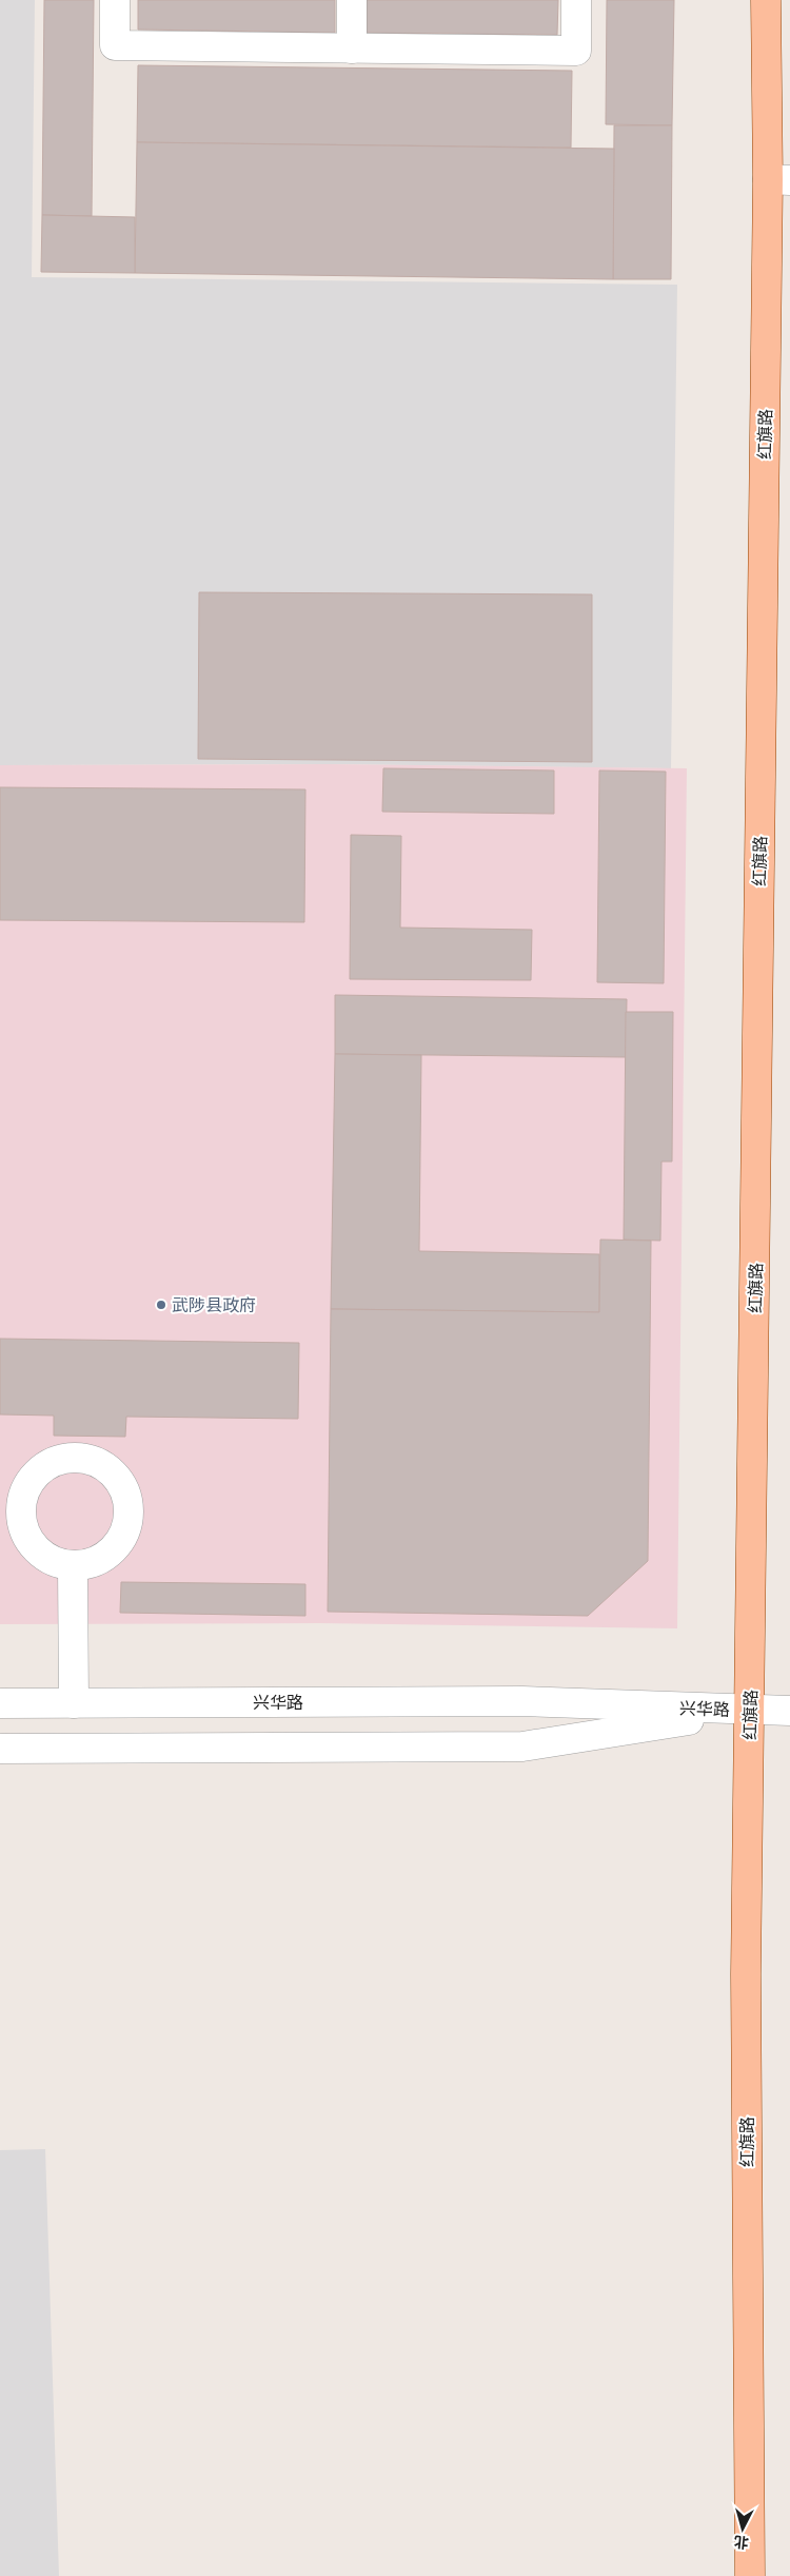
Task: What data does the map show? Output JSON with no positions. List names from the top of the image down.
{
  "streets": {
    "main road": ["红旗路"],
    "street": ["兴华路"]
  },
  "crossings": [
    ["红旗路", "兴华路"]
  ],
  "places": ["武陟县政府"],
  "north": "bottom"
}
